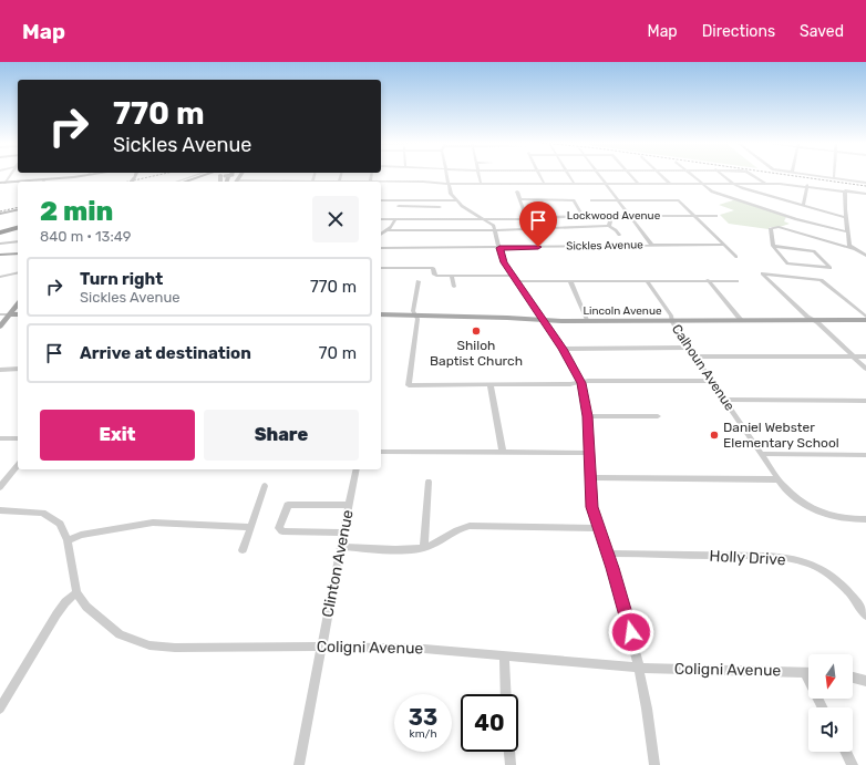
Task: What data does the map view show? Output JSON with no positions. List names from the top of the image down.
{
  "streets": {
    "main road": ["Lincoln Avenue"],
    "street": [
      "Lockwood Avenue",
      "Sickles Avenue",
      "Calhoun Avenue",
      "Holly Drive",
      "Clinton Avenue",
      "Coligni Avenue"
    ]
  },
  "crossings": [
    ["Lincoln Avenue", "Calhoun Avenue"],
    ["Clinton Avenue", "Coligni Avenue"]
  ],
  "places": ["Shiloh Baptist Church", "Daniel Webster Elementary School"],
  "north": "bottom",
  "page": {
    "header": "Map",
    "nav": ["Map", "Directions", "Saved"],
    "turn": ["770 m", "Sickles Avenue"],
    "heading": ["2 min", "840 m · 13:49"],
    "list": [
      {
        "name": "Turn right",
        "note": "Sickles Avenue",
        "value": "770 m"
      },
      {
        "name": "Arrive at destination",
        "value": "70 m"
      }
    ],
    "buttons": ["Exit", "Share"],
    "speed": "33 km/h",
    "limit": "40"
  }
}
